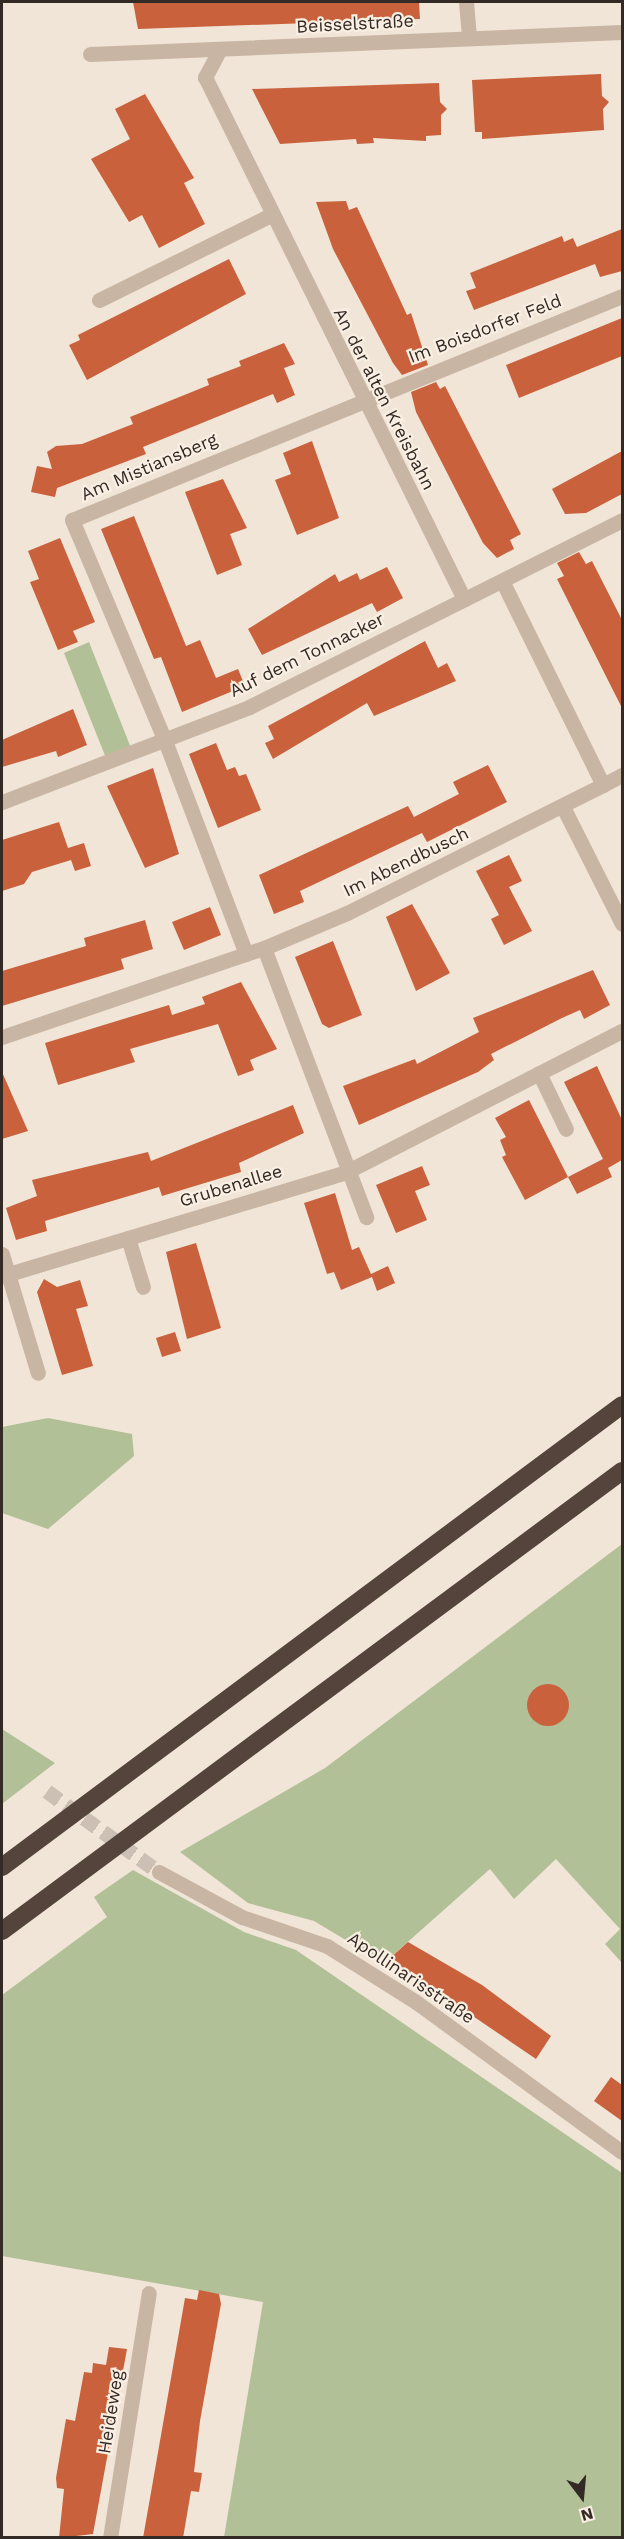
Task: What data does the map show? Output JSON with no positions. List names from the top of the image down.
{
  "streets": {
    "street": [
      "Beisselstraße",
      "Im Boisdorfer Feld",
      "An der alten Kreisbahn",
      "Am Mistiansberg",
      "Auf dem Tonnacker",
      "Im Abendbusch",
      "Grubenallee",
      "Apollinarisstraße",
      "Heideweg"
    ]
  },
  "crossings": [
    ["Beisselstraße", "An der alten Kreisbahn"],
    ["Im Boisdorfer Feld", "An der alten Kreisbahn"],
    ["Im Boisdorfer Feld", "Am Mistiansberg"],
    ["An der alten Kreisbahn", "Am Mistiansberg"],
    ["An der alten Kreisbahn", "Auf dem Tonnacker"],
    ["Am Mistiansberg", "Auf dem Tonnacker"]
  ],
  "north": "bottom"
}
